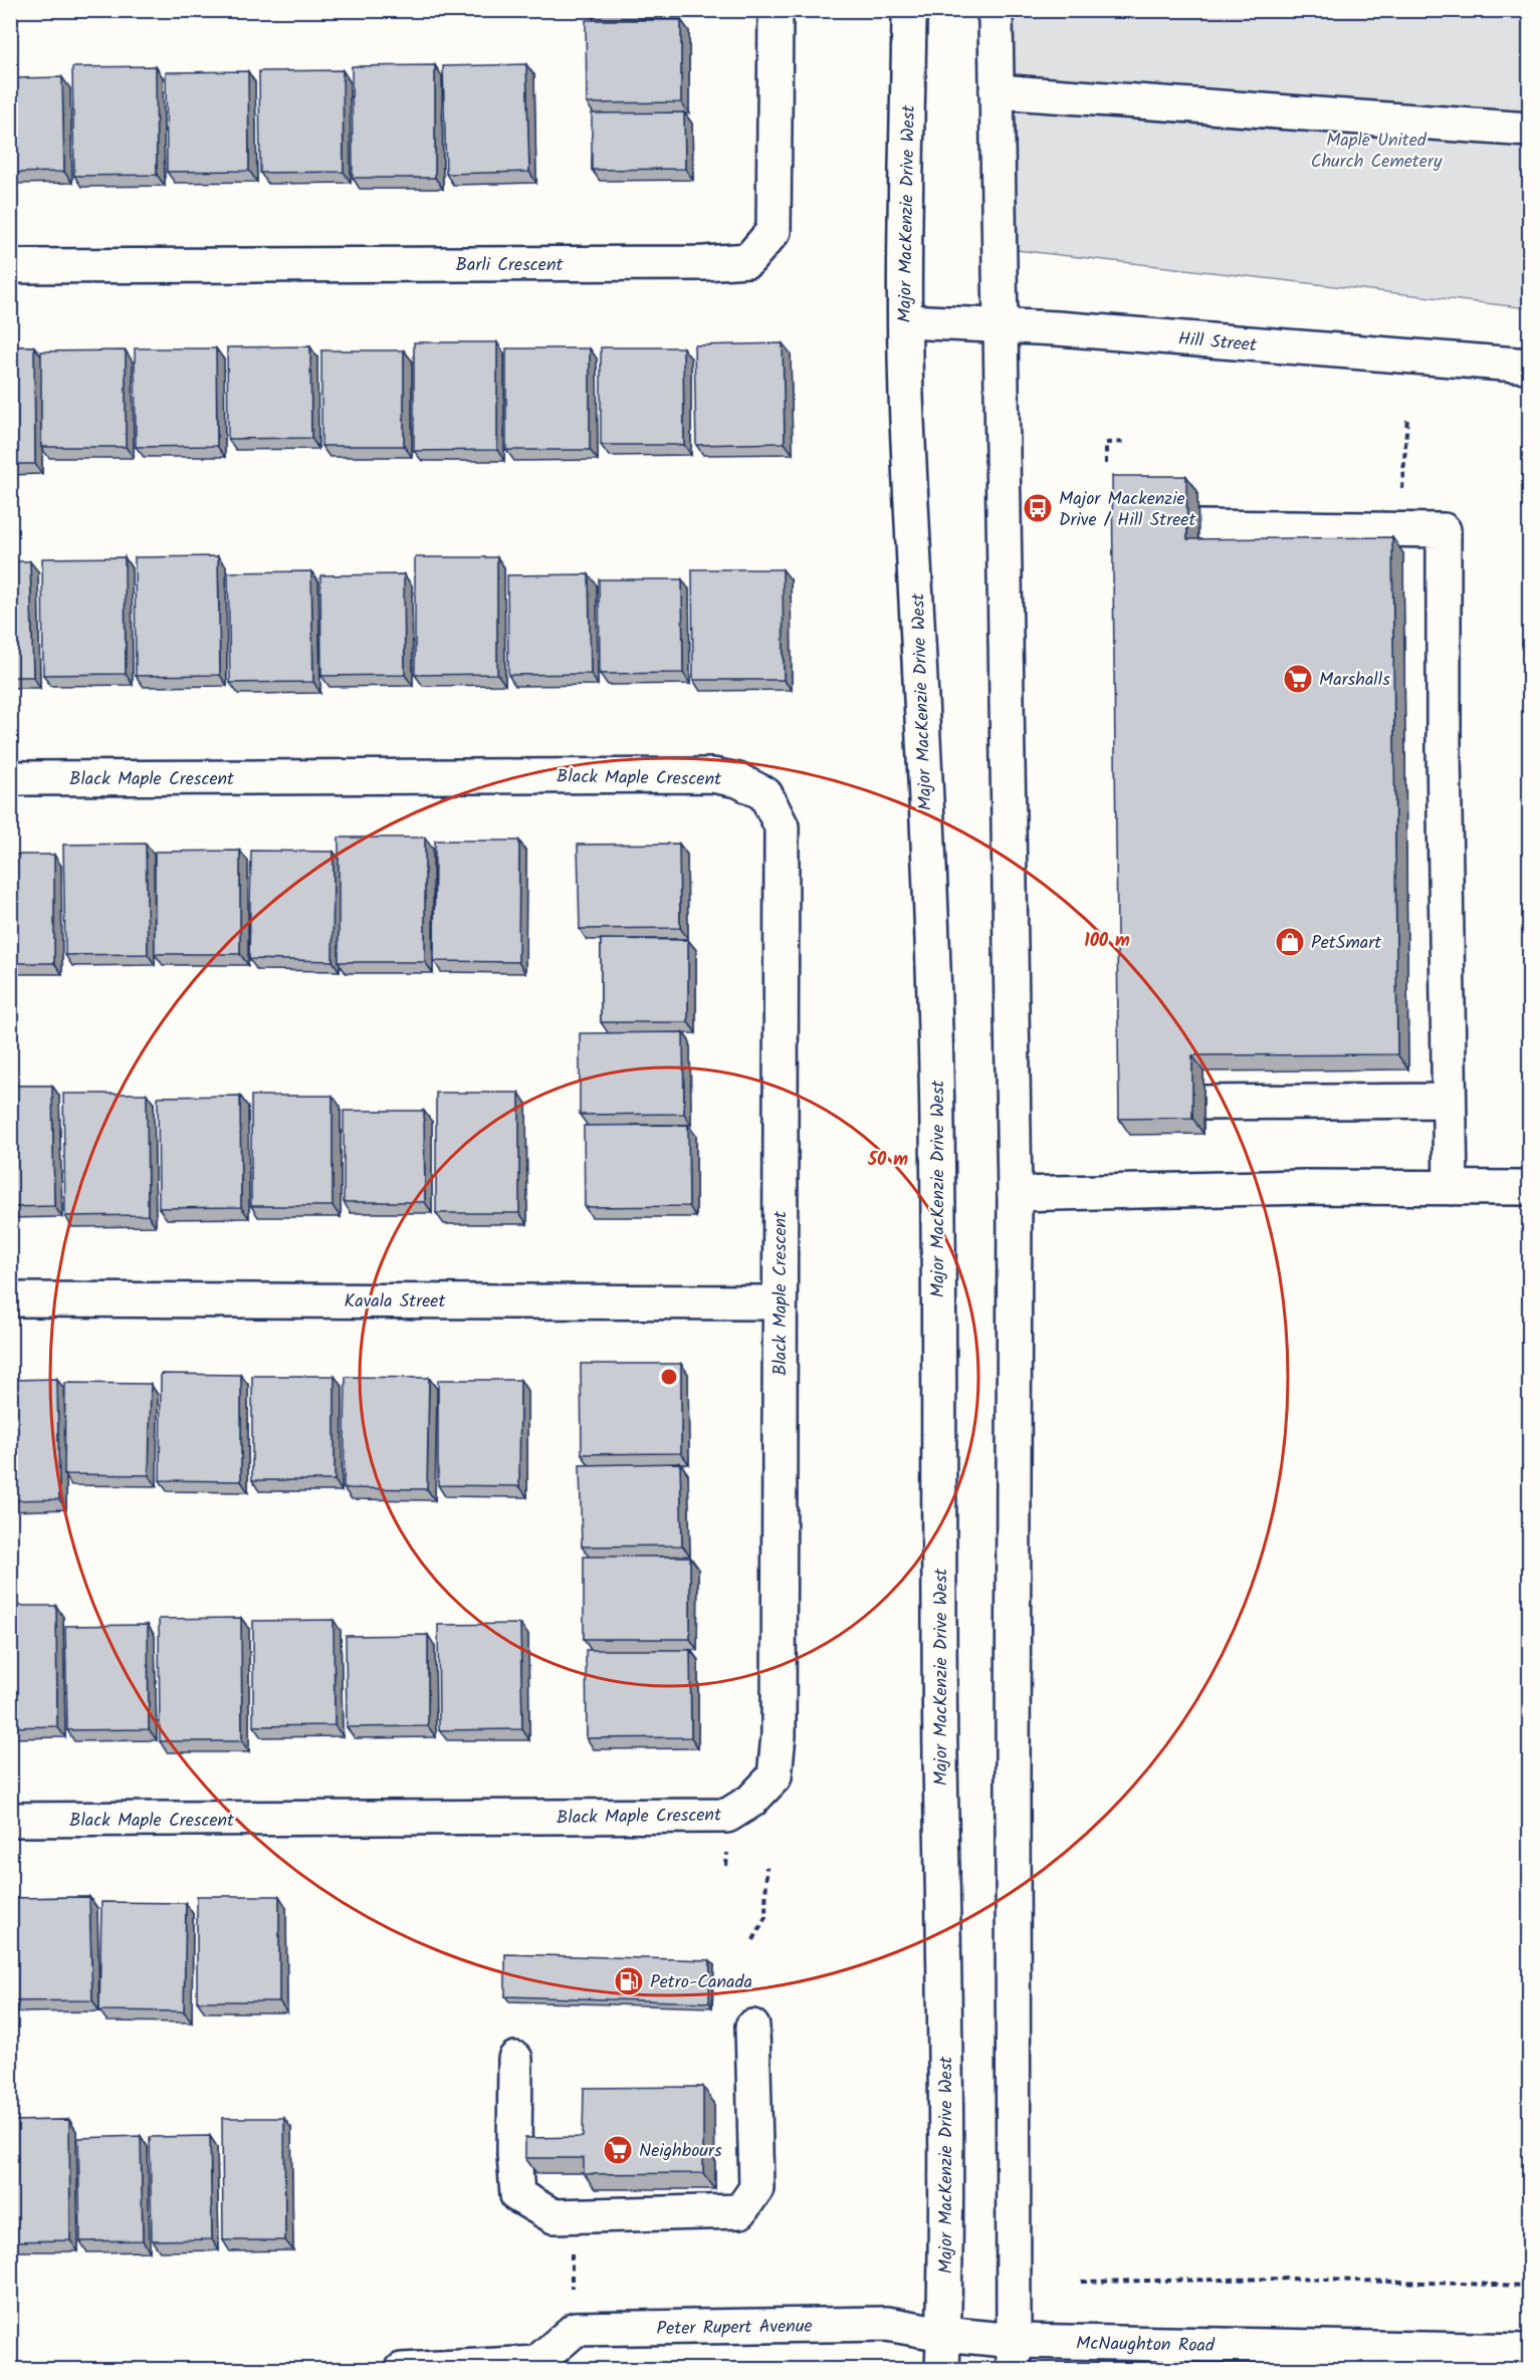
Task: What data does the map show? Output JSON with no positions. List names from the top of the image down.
{
  "streets": {
    "street": [
      "Major MacKenzie Drive West",
      "Barli Crescent",
      "Hill Street",
      "Black Maple Crescent",
      "Kavala Street",
      "Peter Rupert Avenue",
      "McNaughton Road"
    ]
  },
  "crossings": [
    ["Major MacKenzie Drive West", "Hill Street"],
    ["Major MacKenzie Drive West", "Peter Rupert Avenue"],
    ["Black Maple Crescent", "Kavala Street"],
    ["Peter Rupert Avenue", "McNaughton Road"]
  ],
  "parks": ["Maple United Church Cemetery"],
  "places": {
    "bus stop": ["Major Mackenzie Drive / Hill Street"],
    "supermarket": ["Marshalls", "Neighbours"],
    "shop": ["PetSmart"],
    "fuel station": ["Petro-Canada"]
  },
  "rings": ["100 m", "50 m"]
}
